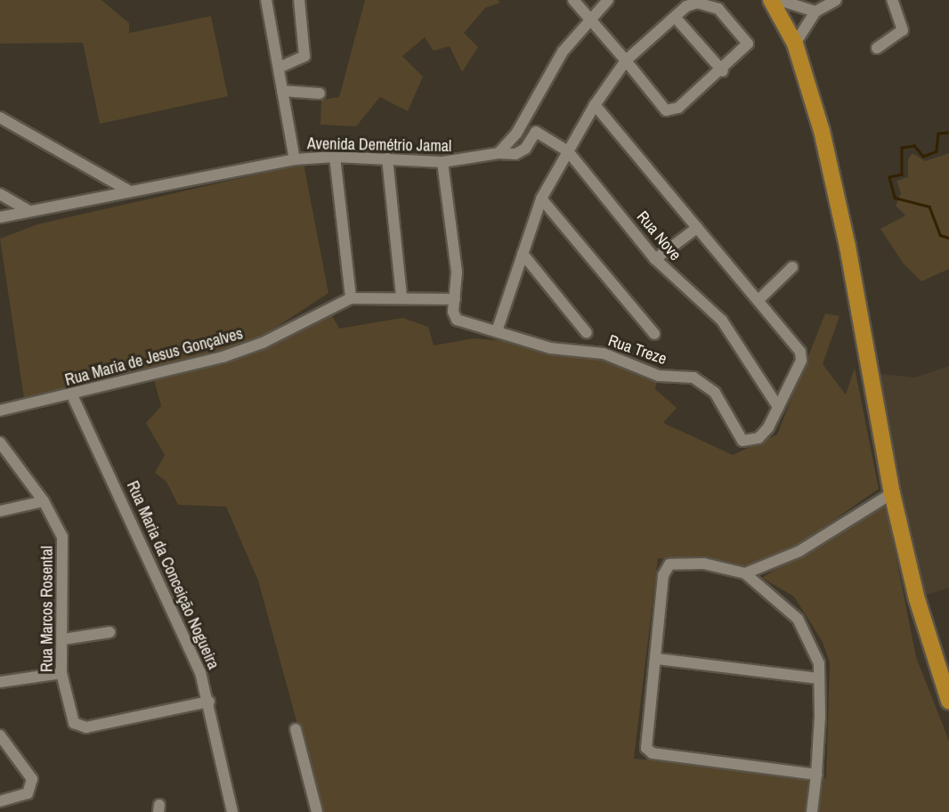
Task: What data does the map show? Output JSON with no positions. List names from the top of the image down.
{
  "streets": {
    "street": [
      "Avenida Demétrio Jamal",
      "Rua Nove",
      "Rua Treze",
      "Rua Maria de Jesus Gonçalves",
      "Rua Maria da Conceição Nogueira",
      "Rua Marcos Rosental"
    ]
  },
  "crossings": [
    ["Avenida Demétrio Jamal", "Rua Nove"],
    ["Rua Nove", "Rua Treze"],
    ["Rua Treze", "Rua Maria de Jesus Gonçalves"],
    ["Rua Maria de Jesus Gonçalves", "Rua Maria da Conceição Nogueira"],
    ["Rua Maria da Conceição Nogueira", "Rua Marcos Rosental"]
  ]
}
